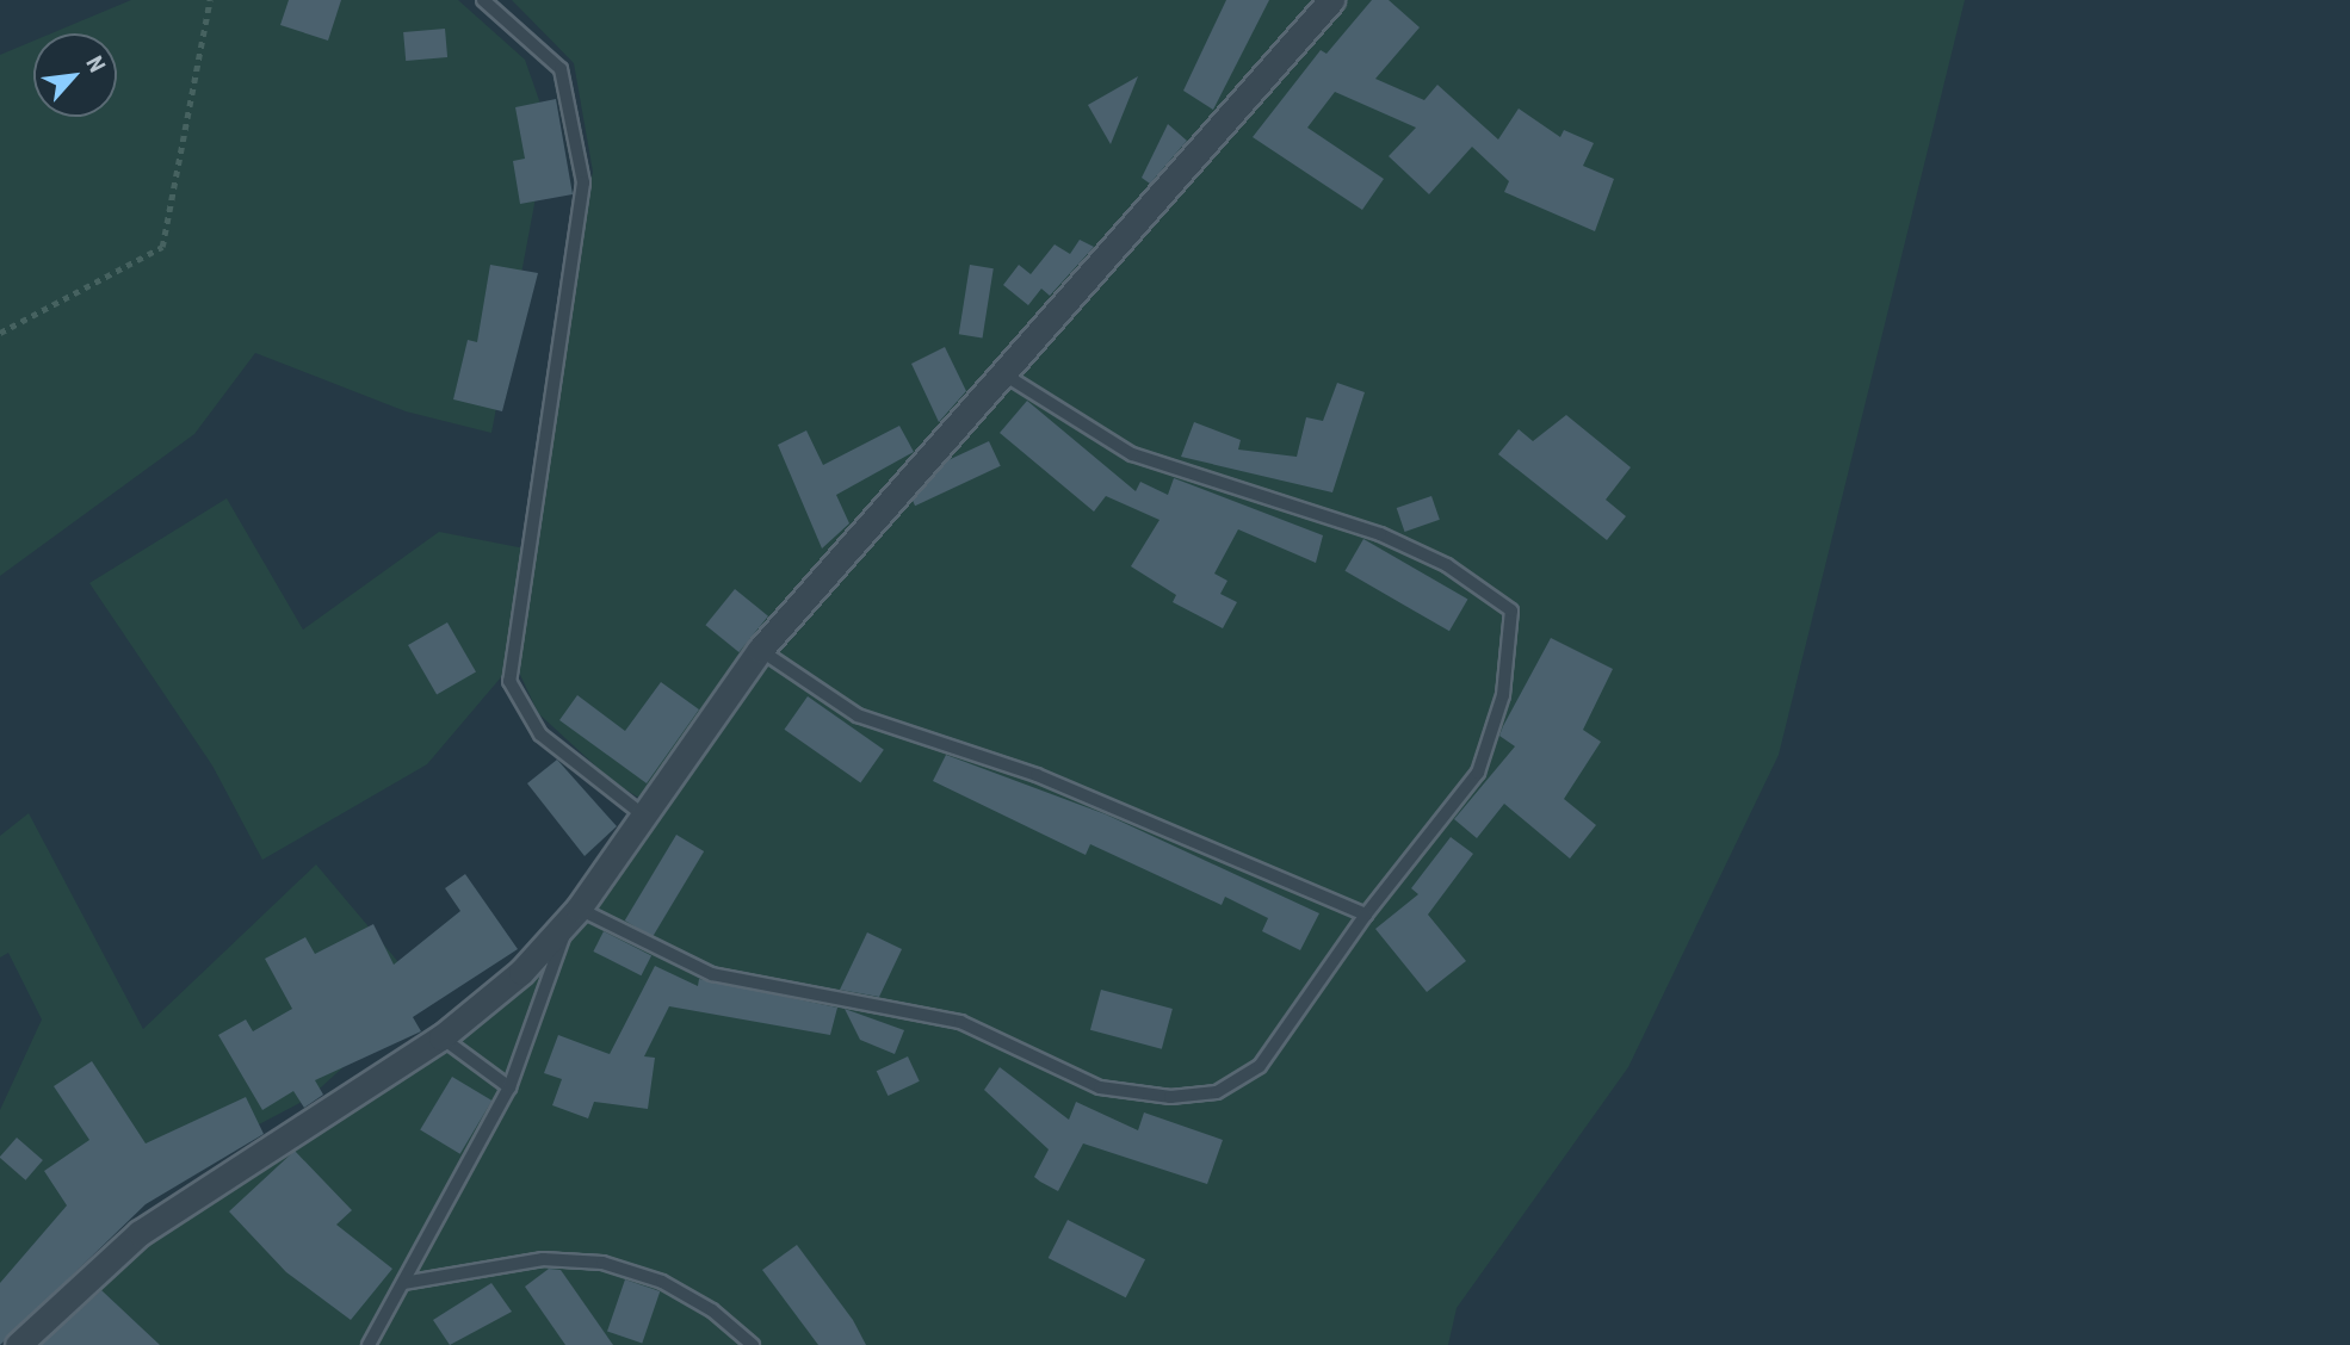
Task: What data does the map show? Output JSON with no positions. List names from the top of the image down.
{
  "north": "top right"
}
